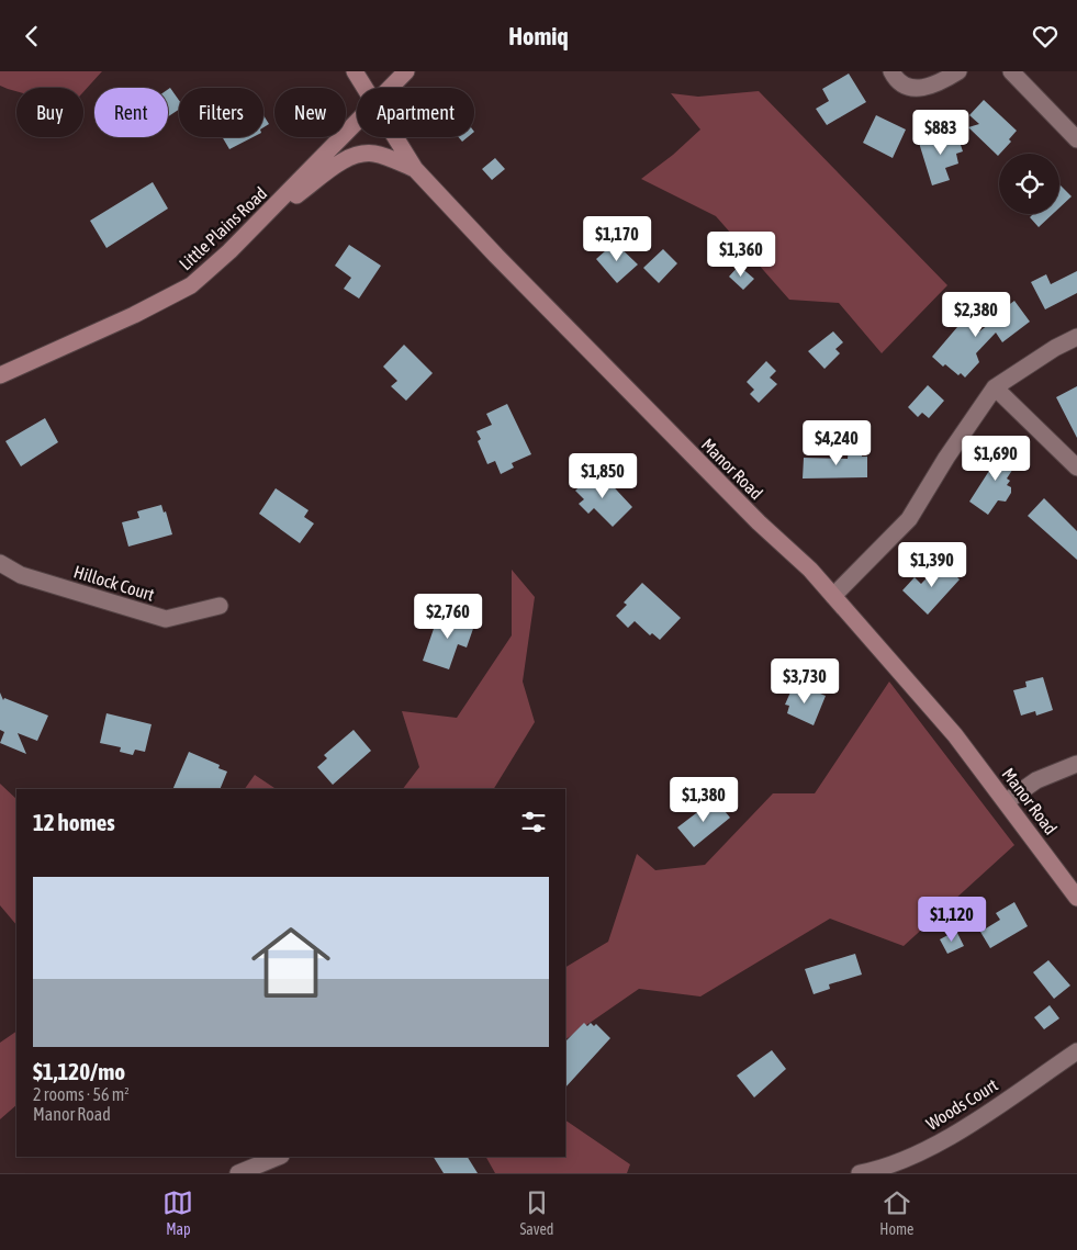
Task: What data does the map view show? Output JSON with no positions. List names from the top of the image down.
{
  "streets": {
    "street": [
      "Little Plains Road",
      "Manor Road",
      "Hillock Court",
      "Woods Court"
    ]
  },
  "page": {
    "header": "Homiq",
    "chip": [
      "Buy",
      "Rent",
      "Filters",
      "New",
      "Apartment"
    ],
    "price": [
      "$883",
      "$1,170",
      "$1,360",
      "$2,380",
      "$4,240",
      "$1,690",
      "$1,850",
      "$1,390",
      "$2,760",
      "$3,730",
      "$1,380",
      "$1,120"
    ],
    "heading": "12 homes",
    "list": [
      {
        "name": "$1,120/mo",
        "note": "2 rooms · 56 m² · Manor Road"
      }
    ],
    "tabs": ["Map", "Saved", "Home"]
  }
}
